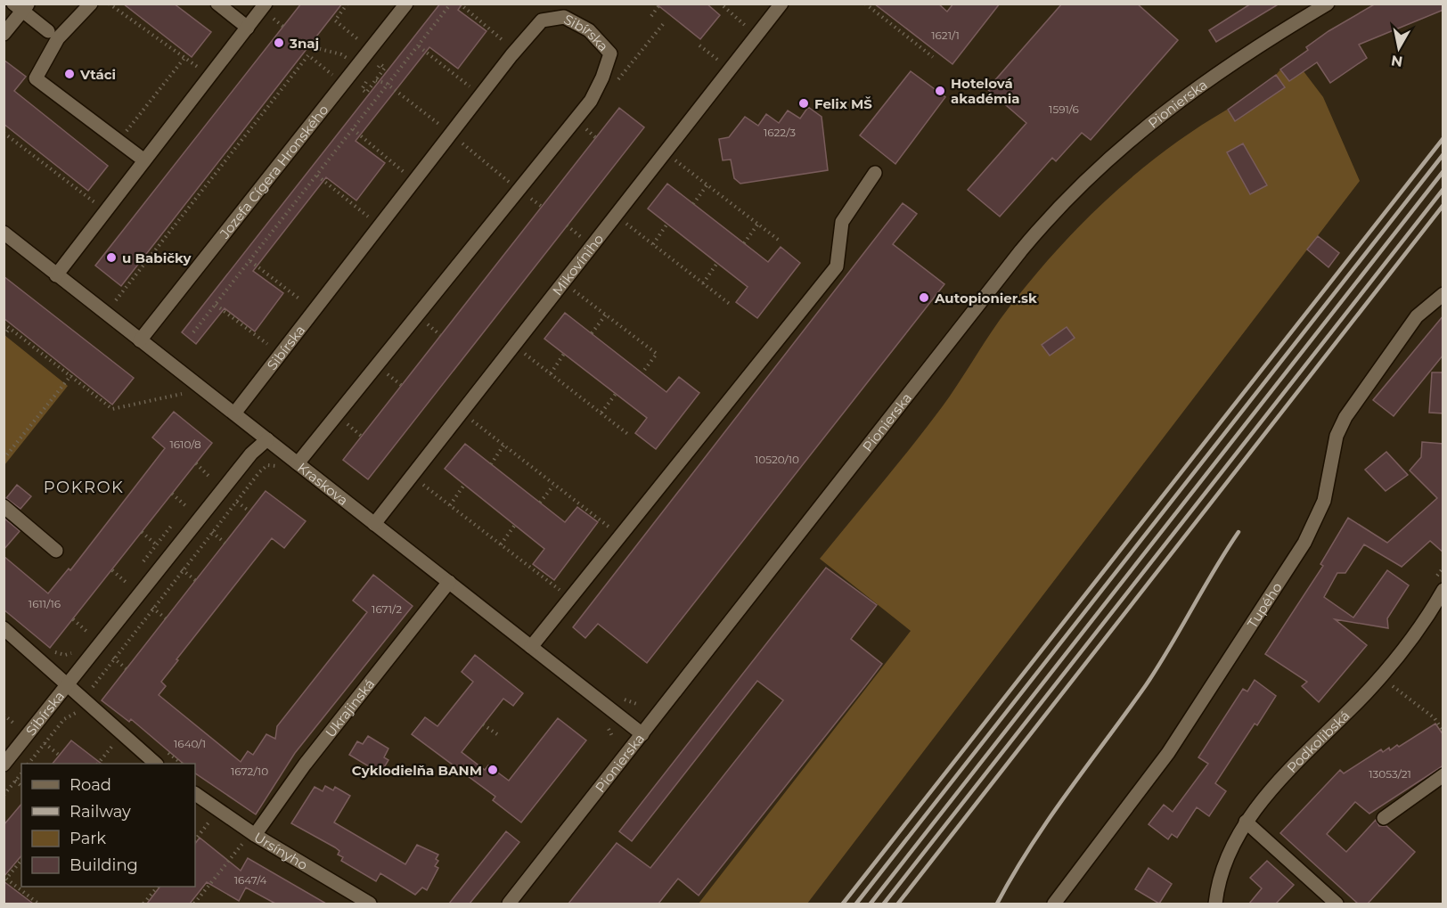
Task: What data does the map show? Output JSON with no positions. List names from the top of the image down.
{
  "streets": {
    "street": [
      "Sibírska",
      "Pionierska",
      "Jozefa Cígera Hronského",
      "Mikovíniho",
      "Kraskova",
      "Tupého",
      "Ukrajinská",
      "Podkolibská",
      "Ursínyho"
    ]
  },
  "crossings": [
    ["Sibírska", "Kraskova"],
    ["Pionierska", "Kraskova"],
    ["Jozefa Cígera Hronského", "Kraskova"],
    ["Mikovíniho", "Kraskova"],
    ["Kraskova", "Ukrajinská"],
    ["Ukrajinská", "Ursínyho"]
  ],
  "districts": ["POKROK"],
  "places": [
    "3naj",
    "Vtáci",
    "Hotelová akadémia",
    "Felix MŠ",
    "u Babičky",
    "Autopionier.sk",
    "Cyklodielňa BANM"
  ],
  "house_numbers": [
    "1621/1",
    "1591/6",
    "1622/3",
    "1610/8",
    "10520/10",
    "1611/16",
    "1671/2",
    "1640/1",
    "1672/10",
    "13053/21",
    "1647/4"
  ],
  "legend": [
    "Road",
    "Railway",
    "Park",
    "Building"
  ],
  "north": "bottom"
}
